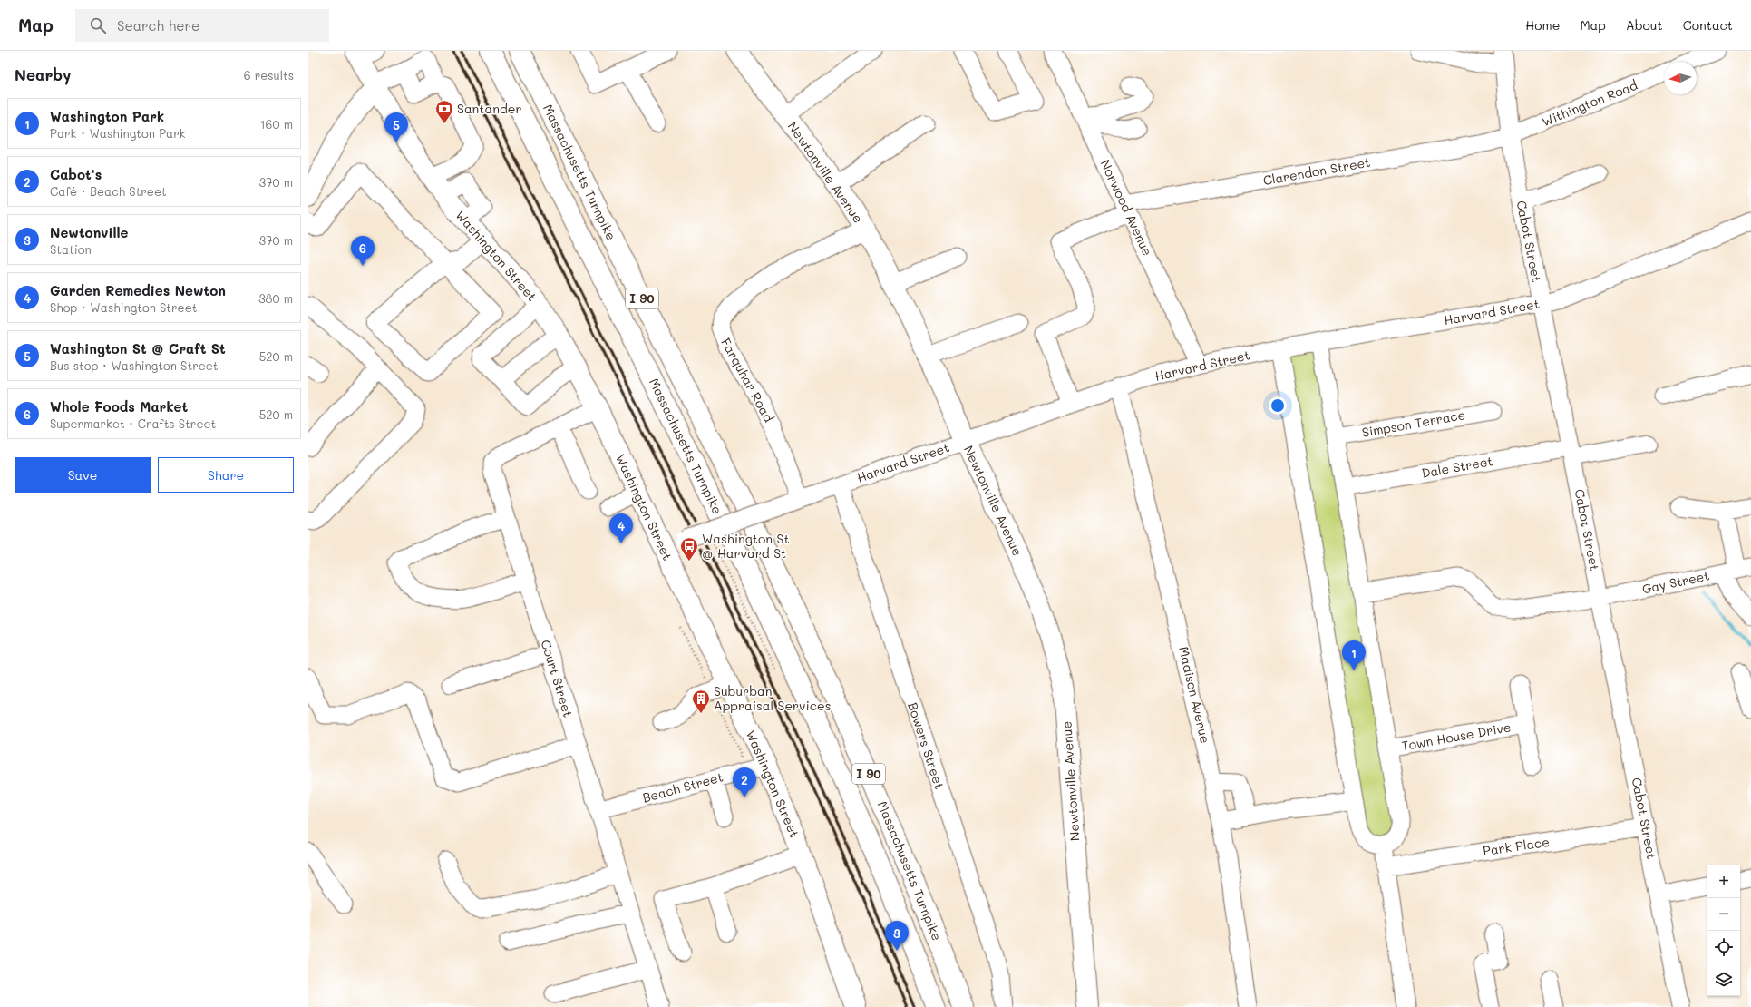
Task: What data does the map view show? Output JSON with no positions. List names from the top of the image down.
{
  "streets": {
    "main road": [
      "Massachusetts Turnpike",
      "Newtonville Avenue",
      "Washington Street",
      "I 90"
    ],
    "street": [
      "Withington Road",
      "Clarendon Street",
      "Norwood Avenue",
      "Cabot Street",
      "Harvard Street",
      "Farquhar Road",
      "Simpson Terrace",
      "Dale Street",
      "Gay Street",
      "Court Street",
      "Madison Avenue",
      "Town House Drive",
      "Bowers Street",
      "Beach Street",
      "Park Place"
    ]
  },
  "crossings": [
    ["Withington Road", "Clarendon Street"],
    ["Withington Road", "Cabot Street"],
    ["Clarendon Street", "Norwood Avenue"],
    ["Clarendon Street", "Cabot Street"],
    ["Clarendon Street", "Harvard Street"],
    ["Newtonville Avenue", "Harvard Street"],
    ["Newtonville Avenue", "Farquhar Road"],
    ["Norwood Avenue", "Harvard Street"],
    ["Cabot Street", "Harvard Street"],
    ["Cabot Street", "Dale Street"],
    ["Cabot Street", "Gay Street"],
    ["Cabot Street", "Park Place"],
    ["Washington Street", "Harvard Street"],
    ["Washington Street", "Court Street"],
    ["Washington Street", "Beach Street"],
    ["Harvard Street", "Farquhar Road"],
    ["Harvard Street", "Madison Avenue"],
    ["Harvard Street", "Bowers Street"],
    ["Court Street", "Beach Street"]
  ],
  "places": {
    "bank": ["Santander"],
    "bus stop": ["Washington St @ Harvard St"],
    "building": ["Suburban Appraisal Services"]
  },
  "north": "left",
  "page": {
    "header": "Map",
    "search": "Search here",
    "nav": [
      "Home",
      "Map",
      "About",
      "Contact"
    ],
    "heading": ["Nearby", "6 results"],
    "list": [
      {
        "mark": "1",
        "name": "Washington Park",
        "note": "Park · Washington Park",
        "value": "160 m"
      },
      {
        "mark": "2",
        "name": "Cabot's",
        "note": "Café · Beach Street",
        "value": "370 m"
      },
      {
        "mark": "3",
        "name": "Newtonville",
        "note": "Station",
        "value": "370 m"
      },
      {
        "mark": "4",
        "name": "Garden Remedies Newton",
        "note": "Shop · Washington Street",
        "value": "380 m"
      },
      {
        "mark": "5",
        "name": "Washington St @ Craft St",
        "note": "Bus stop · Washington Street",
        "value": "520 m"
      },
      {
        "mark": "6",
        "name": "Whole Foods Market",
        "note": "Supermarket · Crafts Street",
        "value": "520 m"
      }
    ],
    "pins": [
      "5",
      "6",
      "4",
      "1",
      "2",
      "3"
    ],
    "buttons": ["Save", "Share"],
    "map_buttons": ["+", "−"]
  }
}
